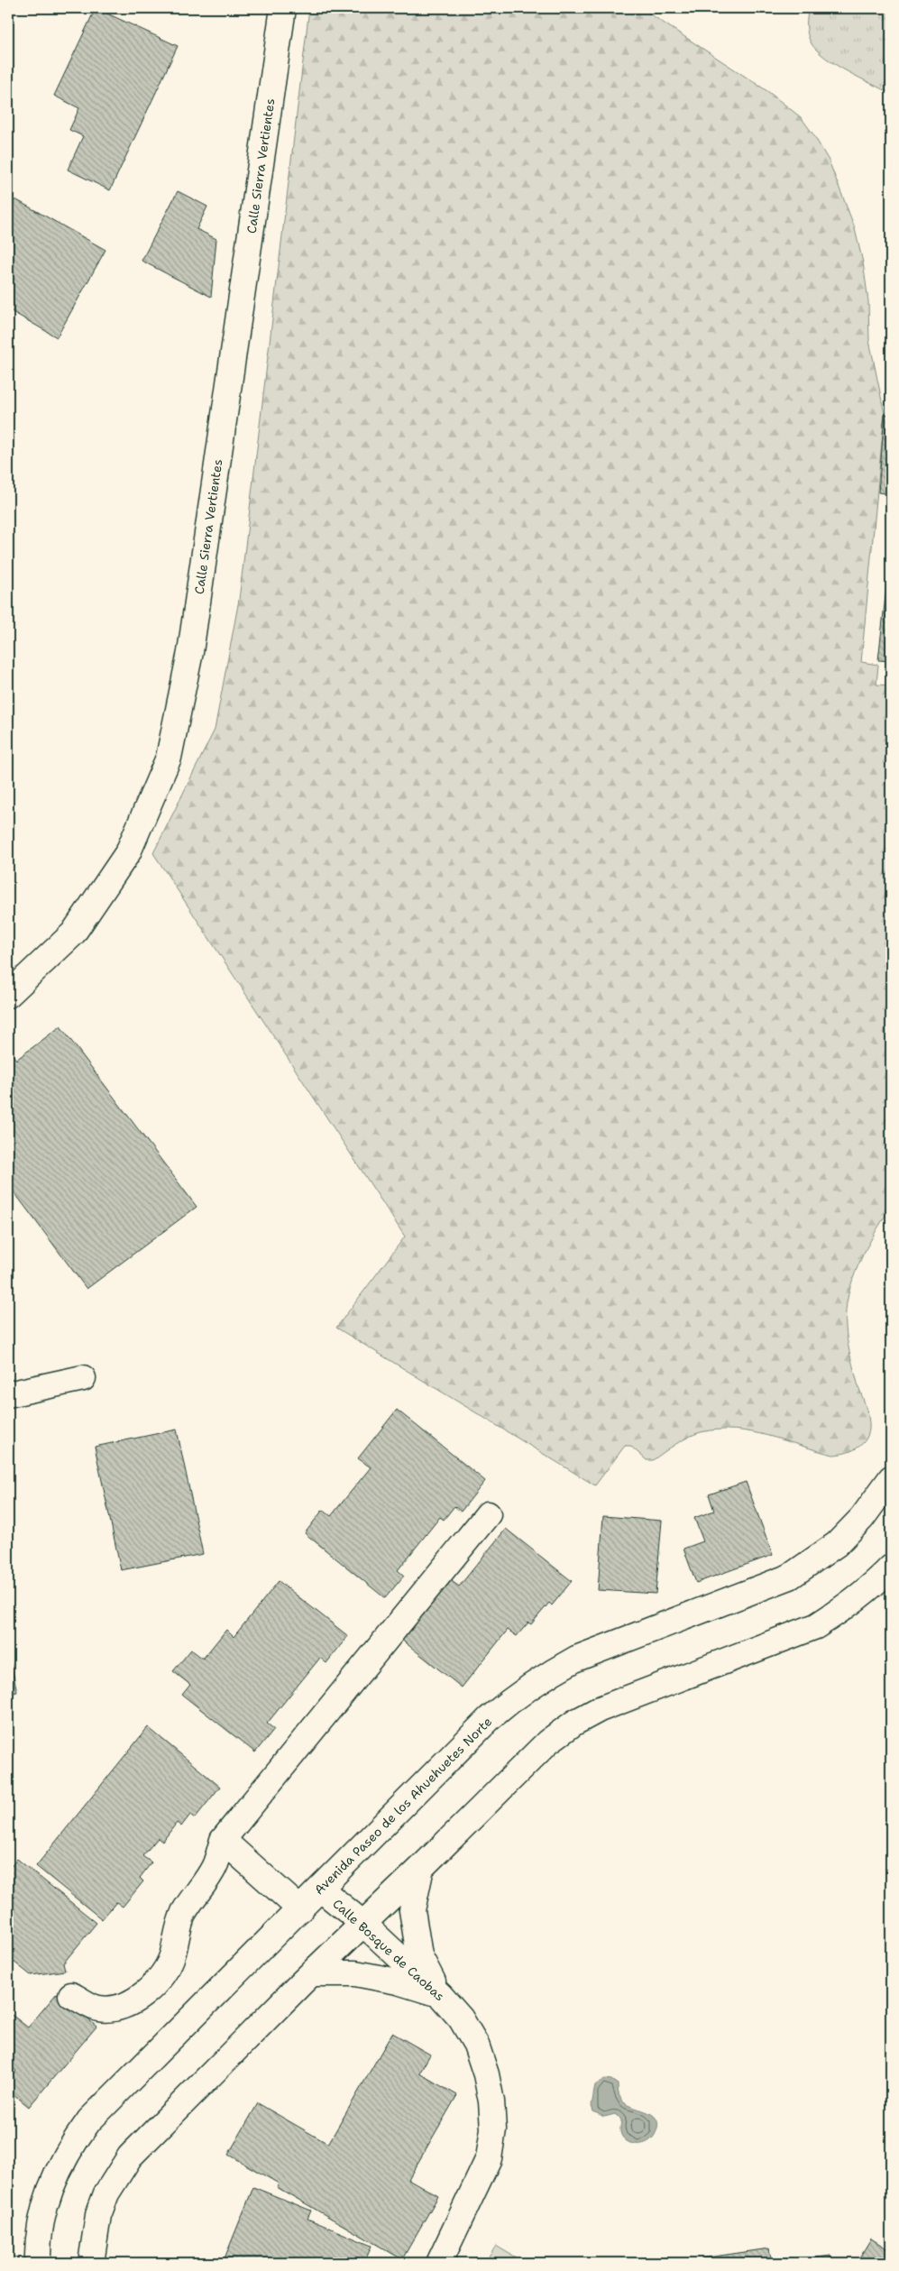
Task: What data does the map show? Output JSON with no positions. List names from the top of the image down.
{
  "streets": {
    "street": ["Calle Sierra Vertientes", "Avenida Paseo de los Ahuehuetes Norte", "Calle Bosque de Caobas"]
  },
  "crossings": [
    ["Avenida Paseo de los Ahuehuetes Norte", "Calle Bosque de Caobas"]
  ]
}
